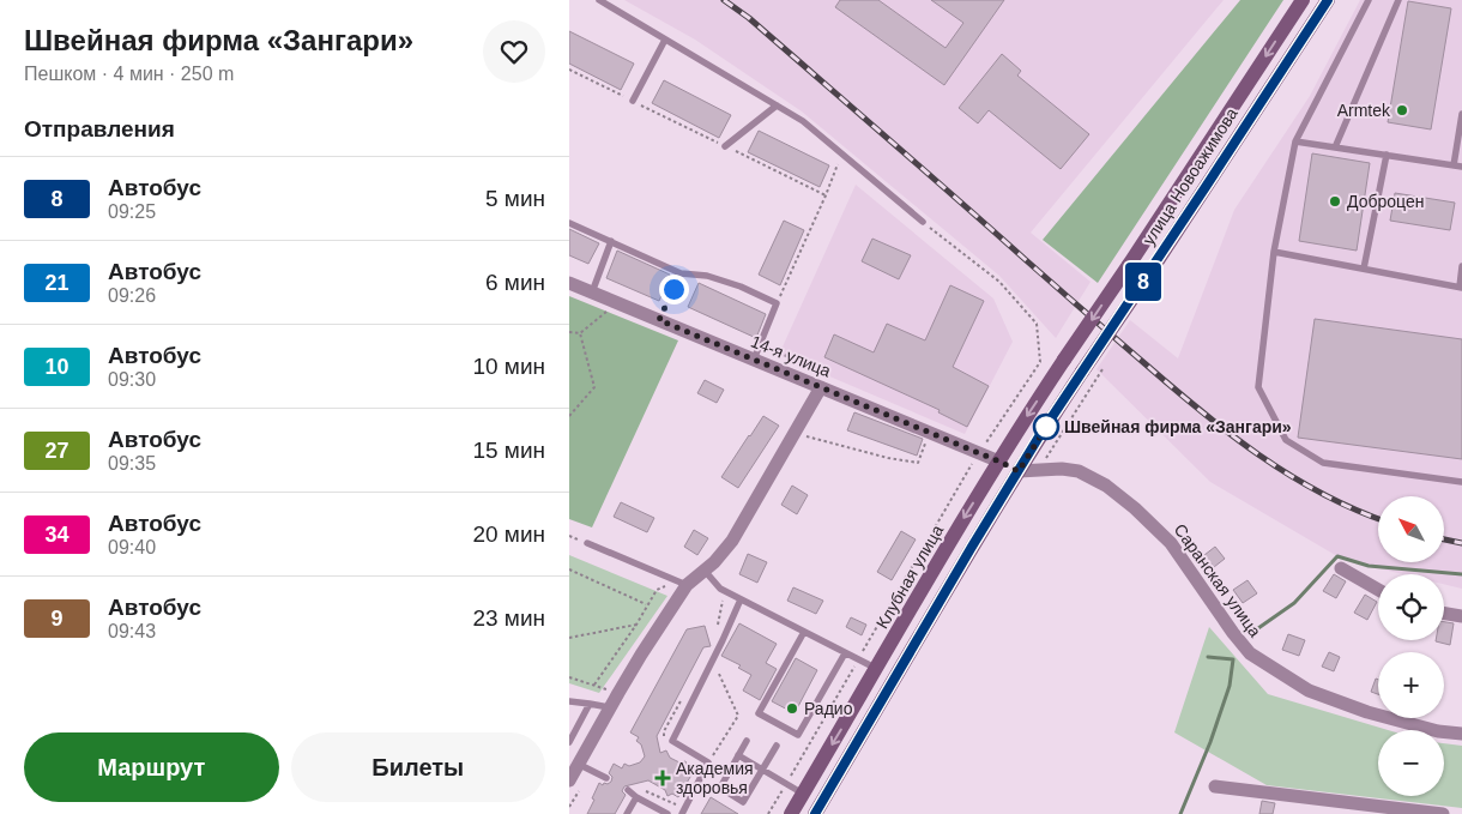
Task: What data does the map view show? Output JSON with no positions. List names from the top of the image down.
{
  "streets": {
    "main road": ["улица Новоажимова", "Клубная улица"],
    "street": ["14-я улица", "Саранская улица"]
  },
  "crossings": [
    ["улица Новоажимова", "Клубная улица"],
    ["улица Новоажимова", "Саранская улица"],
    ["14-я улица", "Клубная улица"]
  ],
  "places": {
    "other": [
      "Armtek",
      "Доброцен",
      "Швейная фирма «Зангари»",
      "Радио"
    ],
    "health": ["Академия здоровья"]
  },
  "lines": ["bus line 8"],
  "north": "top left",
  "page": {
    "heading": [
      ["Швейная фирма «Зангари»", "Пешком · 4 мин · 250 m"],
      "Отправления"
    ],
    "on_map": "8",
    "list": [
      {
        "mark": "8",
        "name": "Автобус",
        "note": "09:25",
        "value": "5 мин"
      },
      {
        "mark": "21",
        "name": "Автобус",
        "note": "09:26",
        "value": "6 мин"
      },
      {
        "mark": "10",
        "name": "Автобус",
        "note": "09:30",
        "value": "10 мин"
      },
      {
        "mark": "27",
        "name": "Автобус",
        "note": "09:35",
        "value": "15 мин"
      },
      {
        "mark": "34",
        "name": "Автобус",
        "note": "09:40",
        "value": "20 мин"
      },
      {
        "mark": "9",
        "name": "Автобус",
        "note": "09:43",
        "value": "23 мин"
      }
    ],
    "map_buttons": ["+", "−"],
    "buttons": ["Маршрут", "Билеты"]
  }
}
